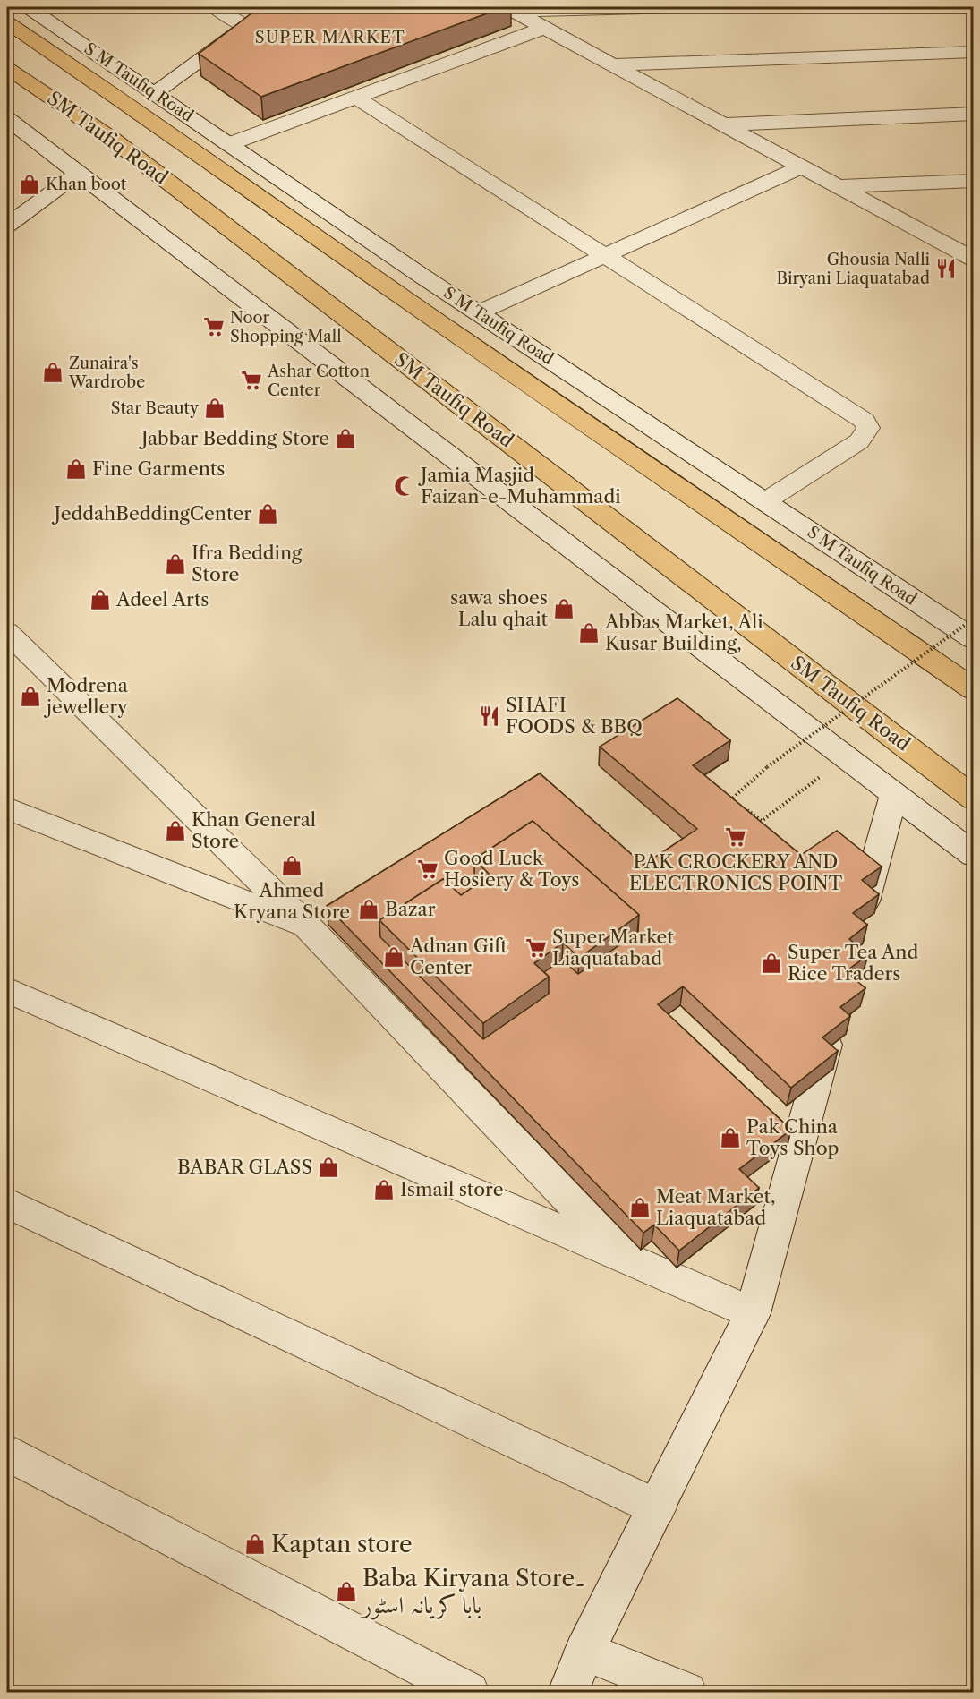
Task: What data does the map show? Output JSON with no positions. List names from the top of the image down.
{
  "streets": {
    "highway": ["SM Taufiq Road"],
    "street": ["S M Taufiq Road"]
  },
  "districts": ["SUPER MARKET"],
  "places": {
    "shop": [
      "Khan boot",
      "Zunaira's Wardrobe",
      "Star Beauty",
      "Jabbar Bedding Store",
      "Fine Garments",
      "JeddahBeddingCenter",
      "Ifra Bedding Store",
      "Adeel Arts",
      "sawa shoes Lalu qhait",
      "Abbas Market, Ali Kusar Building,",
      "Modrena jewellery",
      "Khan General Store",
      "Ahmed Kryana Store",
      "Bazar",
      "Adnan Gift Center",
      "Super Tea And Rice Traders",
      "Pak China Toys Shop",
      "BABAR GLASS",
      "Ismail store",
      "Meat Market, Liaquatabad",
      "Kaptan store",
      "Baba Kiryana Store۔ بابا کریانہ اسٹور"
    ],
    "restaurant": ["Ghousia Nalli Biryani Liaquatabad", "SHAFI FOODS & BBQ"],
    "supermarket": [
      "Noor Shopping Mall",
      "Ashar Cotton Center",
      "PAK CROCKERY AND ELECTRONICS POINT",
      "Good Luck Hosiery & Toys",
      "Super Market Liaquatabad"
    ],
    "mosque": ["Jamia Masjid Faizan-e-Muhammadi"]
  }
}
